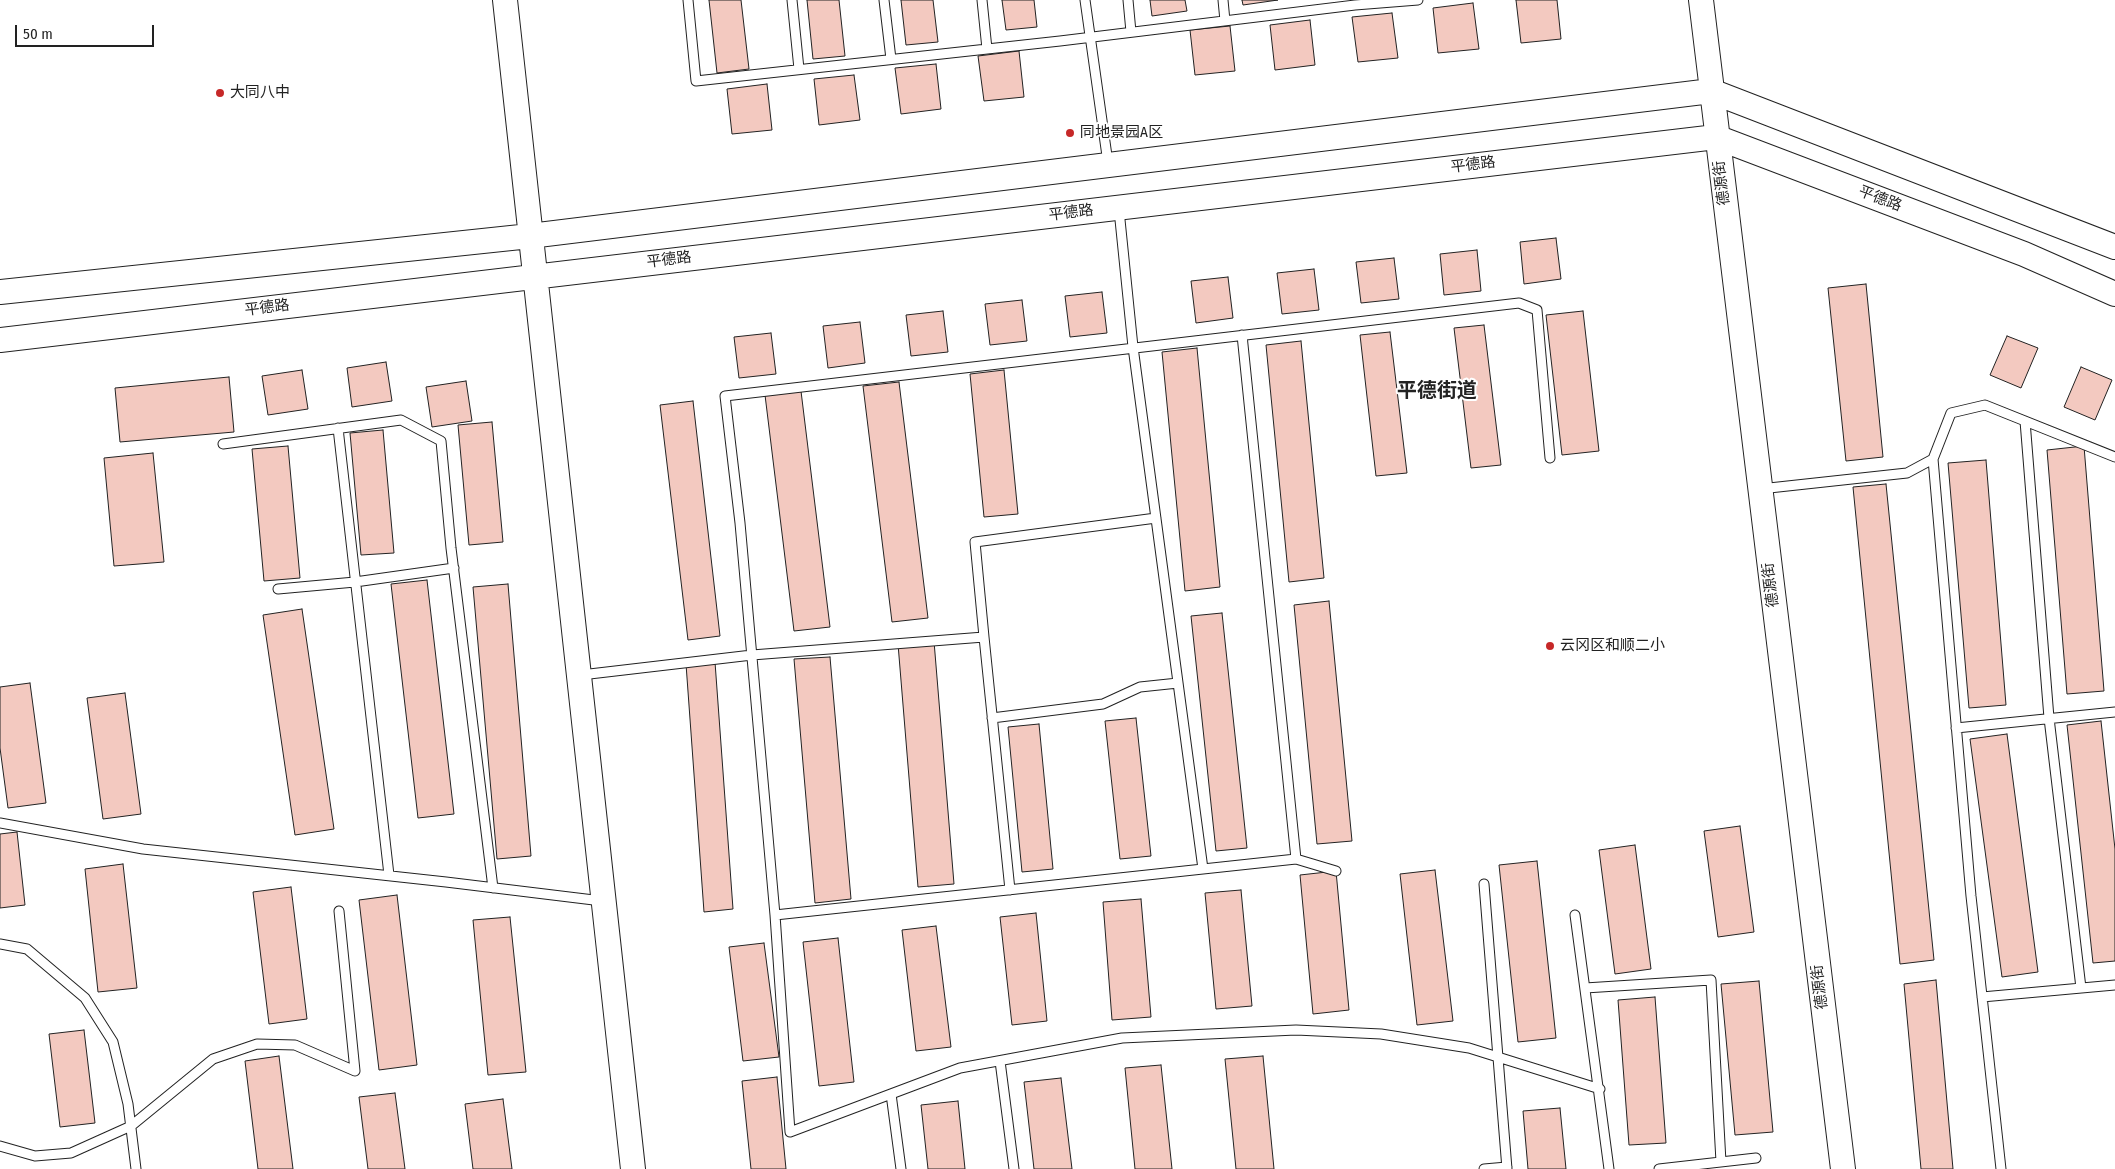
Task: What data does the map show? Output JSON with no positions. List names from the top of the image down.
{
  "streets": {
    "main road": ["平德路", "德源街"]
  },
  "crossings": [
    ["平德路", "德源街"]
  ],
  "districts": ["平德街道"],
  "places": ["大同八中", "同地景园A区", "云冈区和顺二小"],
  "scale_bar": "50 m"
}
